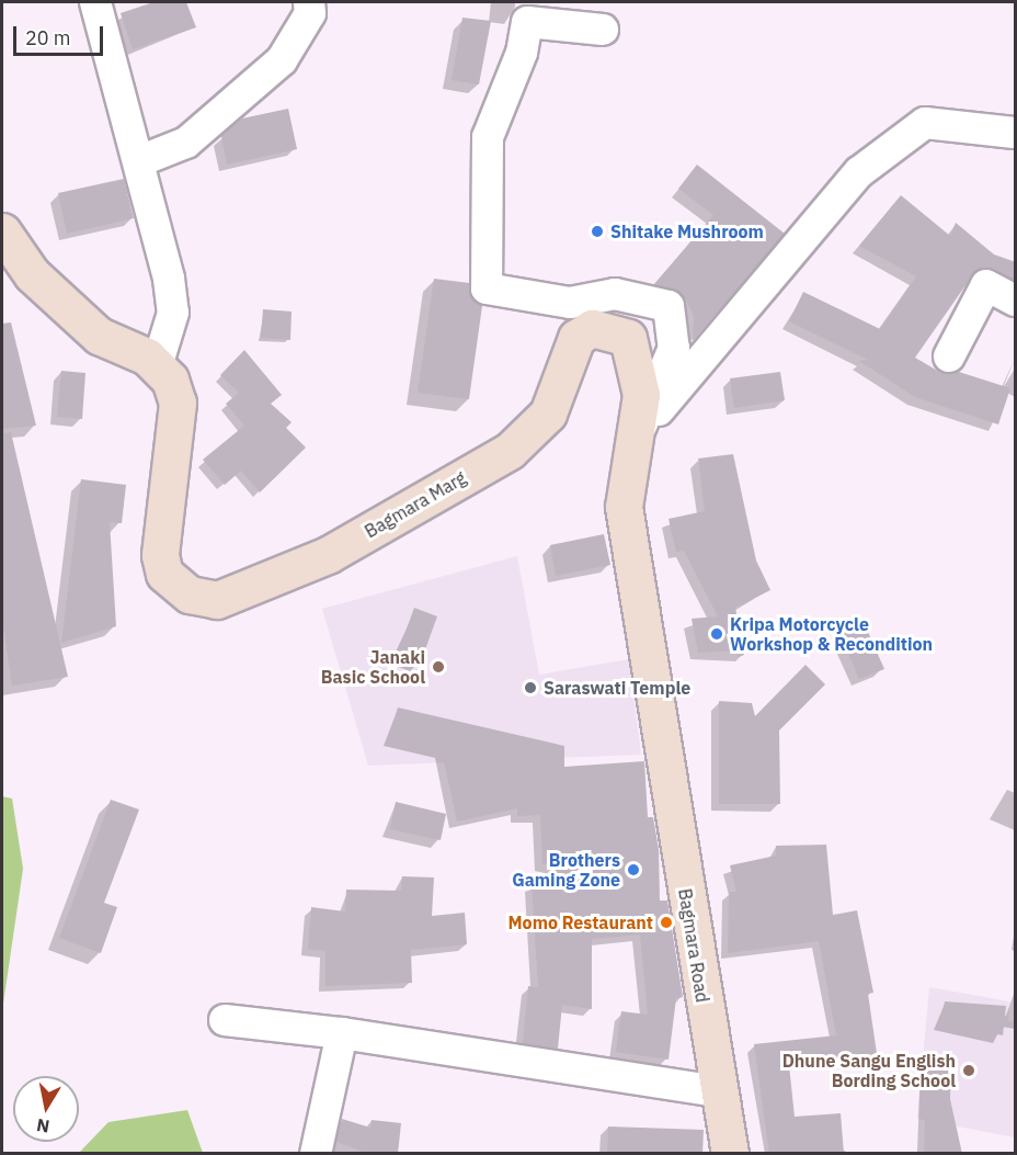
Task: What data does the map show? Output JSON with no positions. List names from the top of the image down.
{
  "streets": {
    "main road": ["Bagmara Marg", "Bagmara Road"]
  },
  "crossings": [
    ["Bagmara Marg", "Bagmara Road"]
  ],
  "places": [
    "Shitake Mushroom",
    "Kripa Motorcycle Workshop & Recondition",
    "Janaki Basic School",
    "Saraswati Temple",
    "Brothers Gaming Zone",
    "Momo Restaurant",
    "Dhune Sangu English Bording School"
  ],
  "scale_bar": "20 m",
  "north": "bottom"
}
